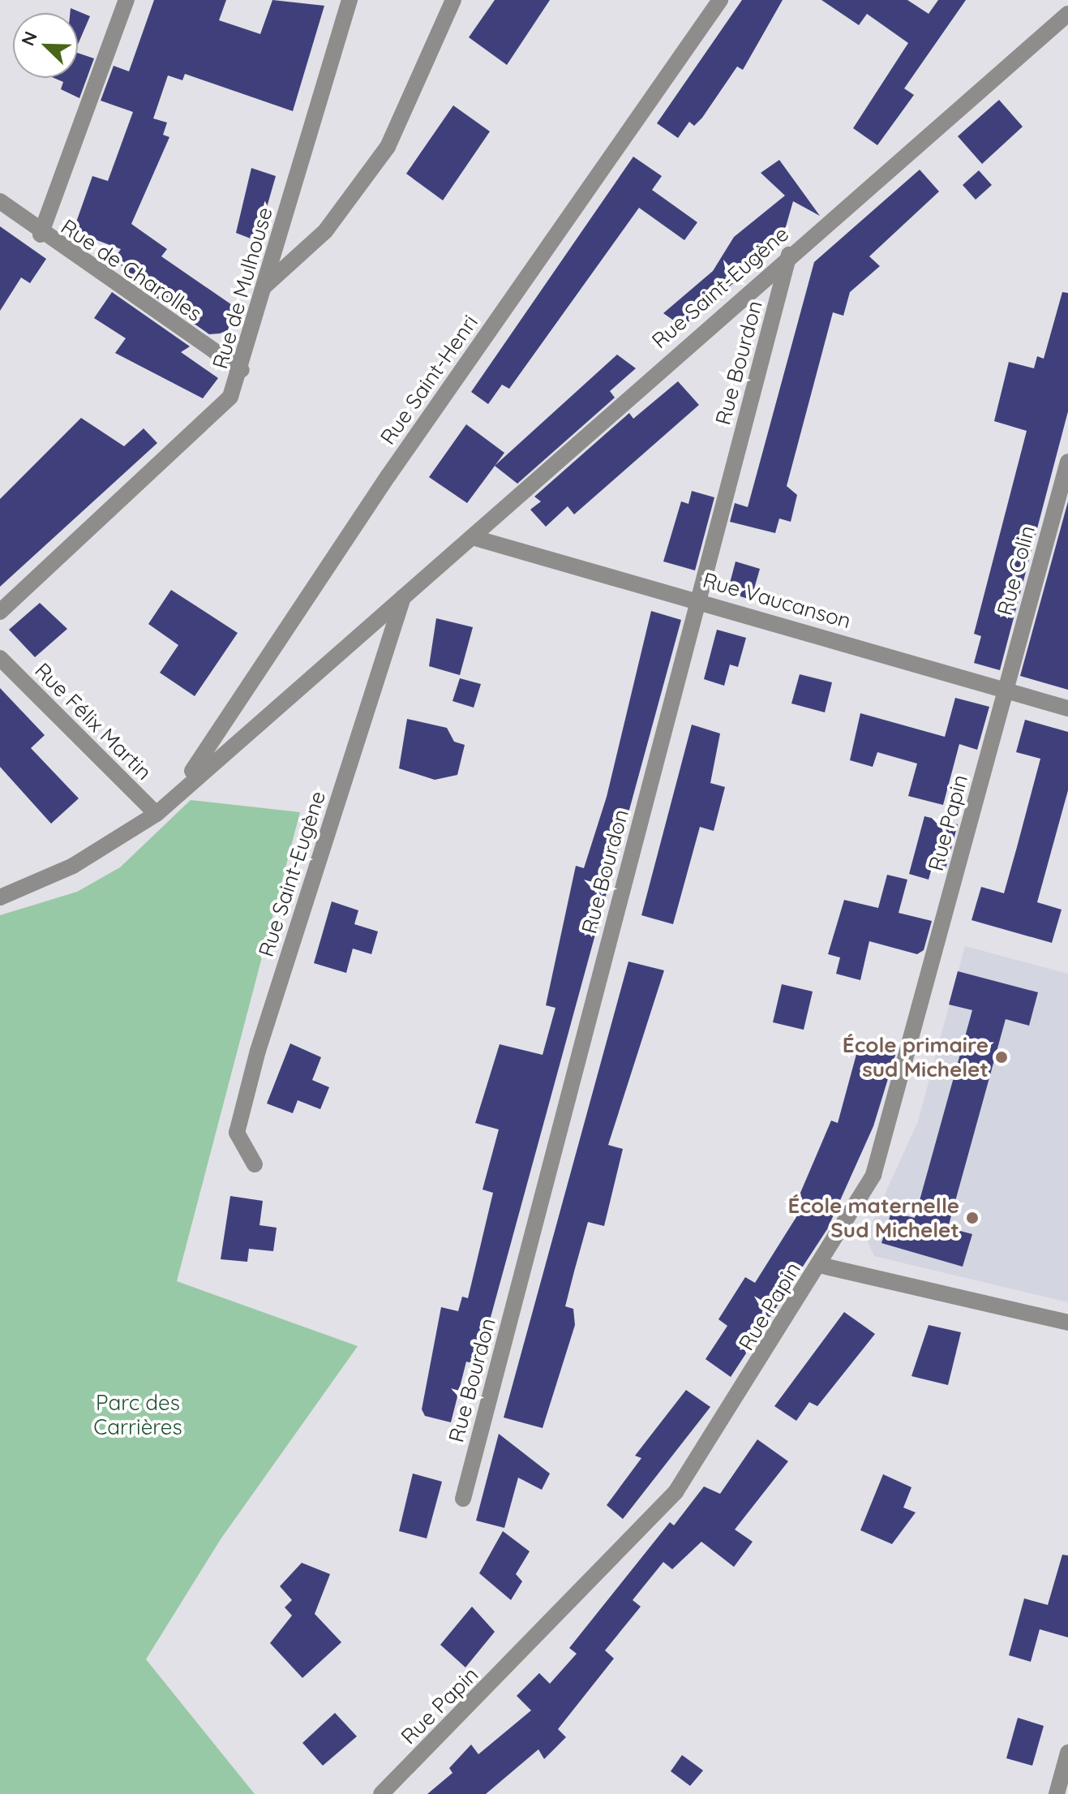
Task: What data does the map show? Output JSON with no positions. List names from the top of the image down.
{
  "streets": {
    "street": [
      "Rue de Charolles",
      "Rue Saint-Eugène",
      "Rue de Mulhouse",
      "Rue Bourdon",
      "Rue Saint-Henri",
      "Rue Colin",
      "Rue Vaucanson",
      "Rue Félix Martin",
      "Rue Papin"
    ]
  },
  "crossings": [
    ["Rue de Charolles", "Rue de Mulhouse"],
    ["Rue Saint-Eugène", "Rue Bourdon"],
    ["Rue Saint-Eugène", "Rue Saint-Henri"],
    ["Rue Saint-Eugène", "Rue Vaucanson"],
    ["Rue Saint-Eugène", "Rue Félix Martin"],
    ["Rue Bourdon", "Rue Vaucanson"],
    ["Rue Colin", "Rue Vaucanson"],
    ["Rue Colin", "Rue Papin"],
    ["Rue Vaucanson", "Rue Papin"]
  ],
  "parks": ["Parc des Carrières"],
  "places": ["École primaire sud Michelet", "École maternelle Sud Michelet"],
  "north": "top left"
}
